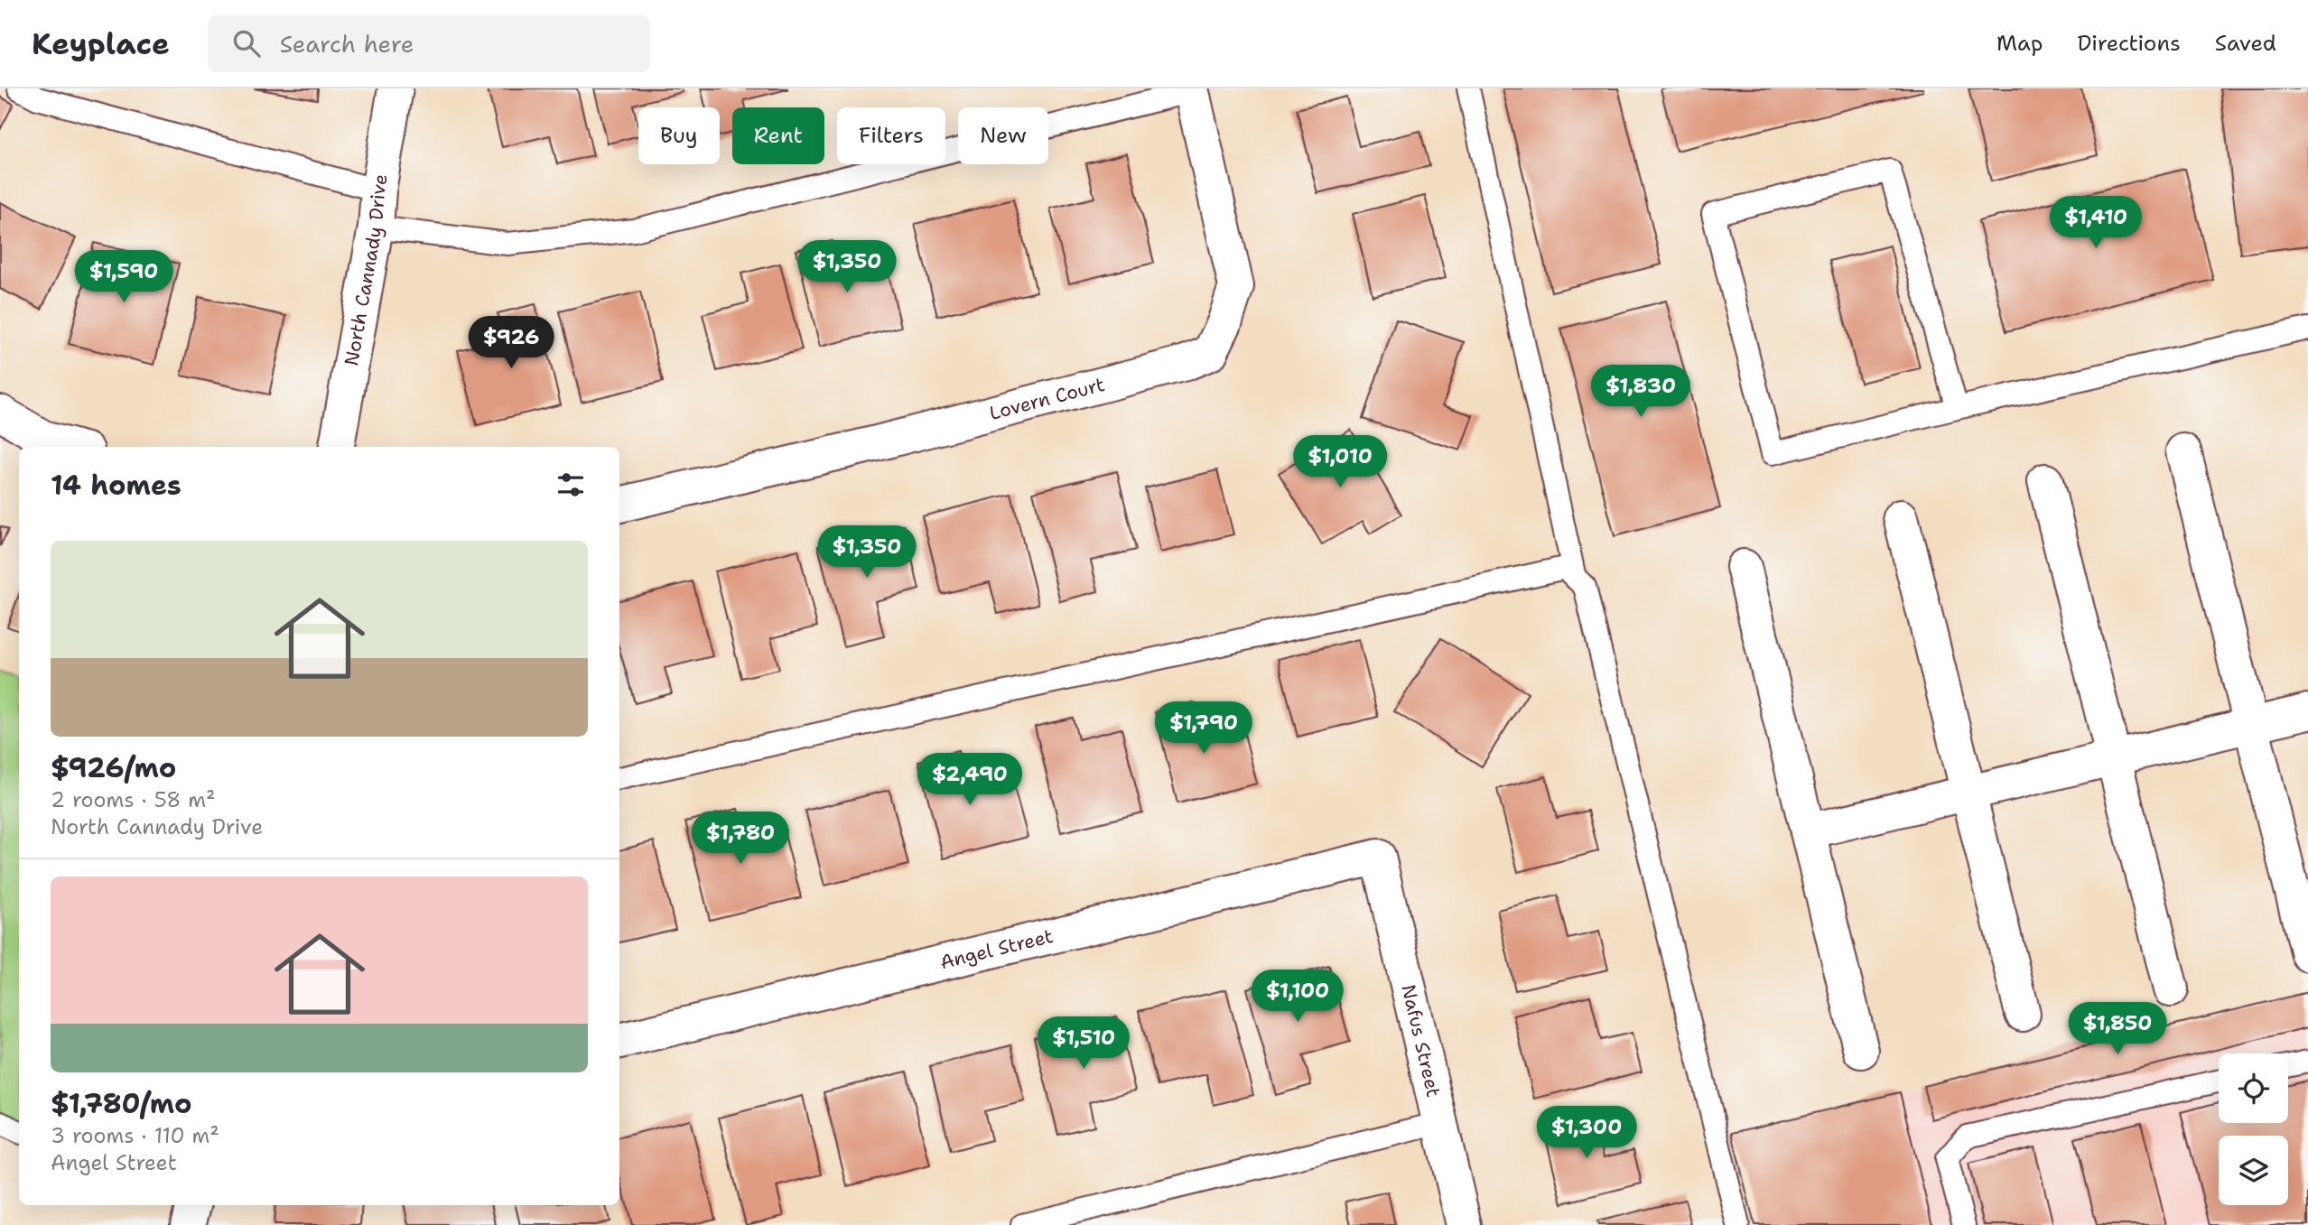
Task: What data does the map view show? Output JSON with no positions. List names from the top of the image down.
{
  "streets": {
    "street": [
      "North Cannady Drive",
      "Lovern Court",
      "Angel Street",
      "Nafus Street"
    ]
  },
  "crossings": [
    ["Angel Street", "Nafus Street"]
  ],
  "page": {
    "header": "Keyplace",
    "search": "Search here",
    "nav": ["Map", "Directions", "Saved"],
    "chip": [
      "Buy",
      "Rent",
      "Filters",
      "New"
    ],
    "price": [
      "$1,410",
      "$1,350",
      "$1,590",
      "$926",
      "$1,830",
      "$1,010",
      "$1,350",
      "$1,790",
      "$2,490",
      "$1,780",
      "$1,100",
      "$1,850",
      "$1,510",
      "$1,300"
    ],
    "heading": "14 homes",
    "list": [
      {
        "name": "$926/mo",
        "note": "2 rooms · 58 m² · North Cannady Drive"
      },
      {
        "name": "$1,780/mo",
        "note": "3 rooms · 110 m² · Angel Street"
      }
    ]
  }
}
